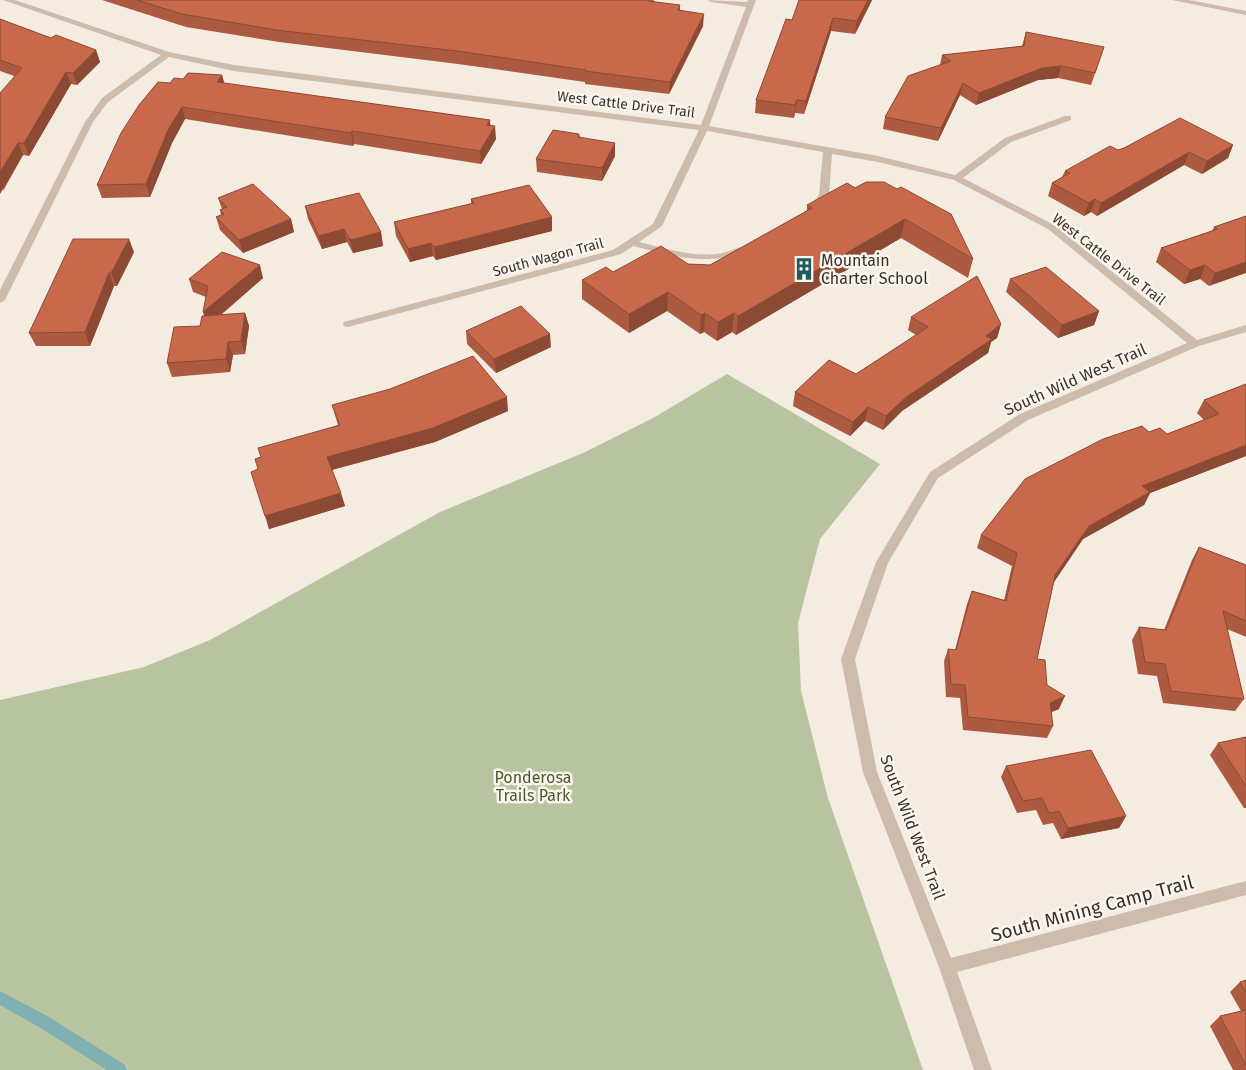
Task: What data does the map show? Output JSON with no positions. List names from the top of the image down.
{
  "streets": {
    "street": [
      "West Cattle Drive Trail",
      "South Wagon Trail",
      "South Wild West Trail",
      "South Mining Camp Trail"
    ]
  },
  "crossings": [
    ["West Cattle Drive Trail", "South Wagon Trail"],
    ["West Cattle Drive Trail", "South Wild West Trail"],
    ["South Wild West Trail", "South Mining Camp Trail"]
  ],
  "parks": ["Ponderosa Trails Park"],
  "places": {
    "building": ["Mountain Charter School"]
  }
}
